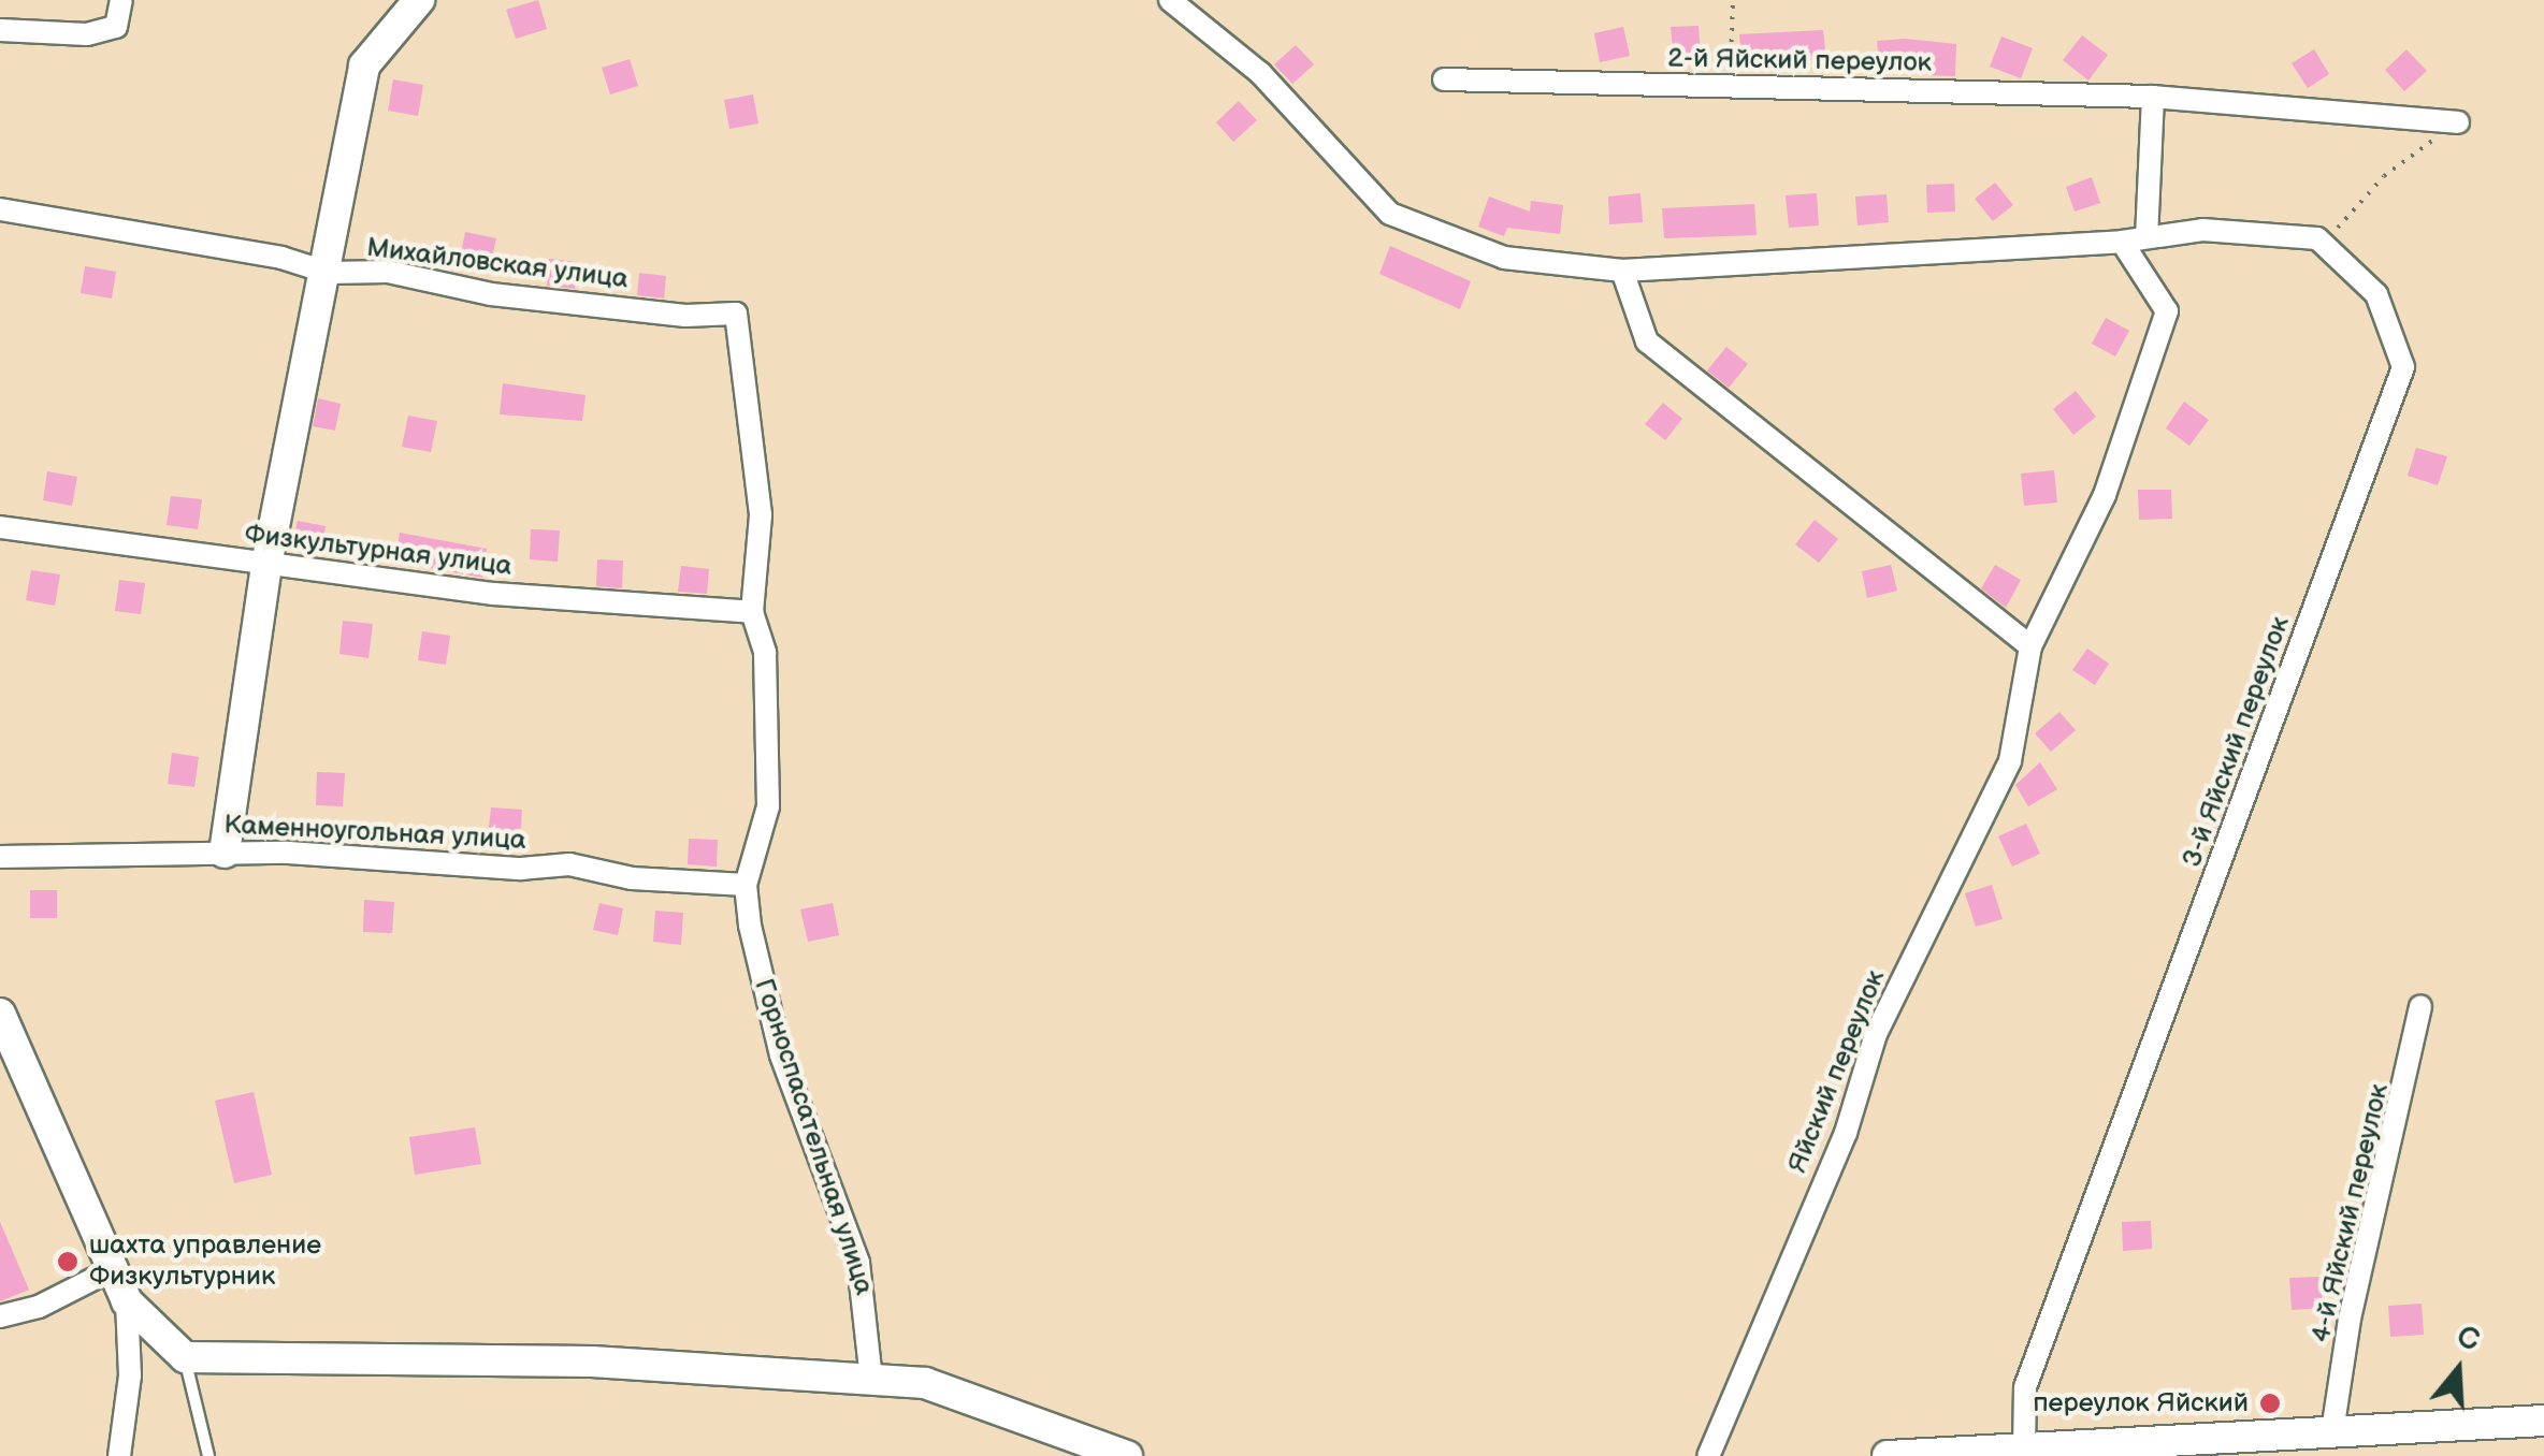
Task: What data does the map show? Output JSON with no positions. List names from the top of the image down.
{
  "streets": {
    "street": [
      "2-й Яйский переулок",
      "Михайловская улица",
      "Физкультурная улица",
      "3-й Яйский переулок",
      "Каменноугольная улица",
      "Яйский переулок",
      "Горноспасательная улица",
      "4-й Яйский переулок"
    ]
  },
  "crossings": [
    ["Михайловская улица", "Горноспасательная улица"],
    ["Физкультурная улица", "Горноспасательная улица"],
    ["Каменноугольная улица", "Горноспасательная улица"]
  ],
  "places": ["шахта управление Физкультурник", "переулок Яйский"],
  "north": "top"
}
